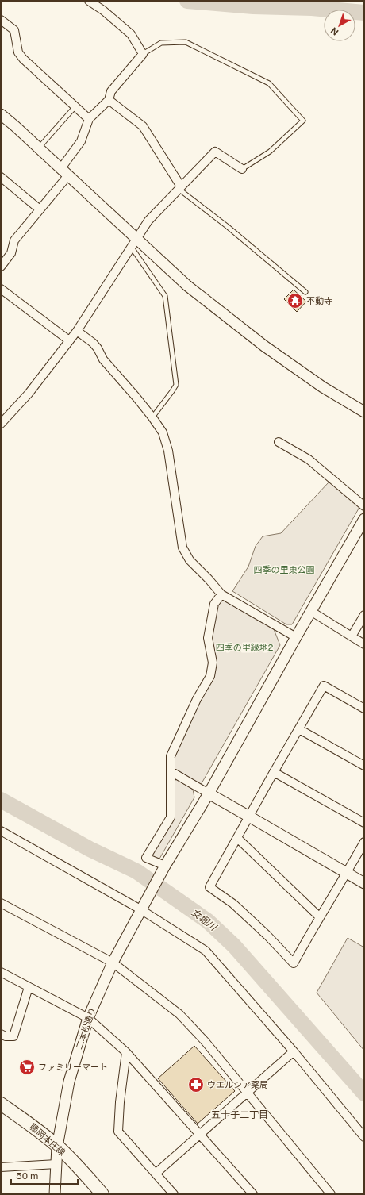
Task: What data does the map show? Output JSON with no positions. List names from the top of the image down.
{
  "streets": {
    "main road": ["藤岡本庄線"],
    "street": ["二本松通り"]
  },
  "crossings": [
    ["二本松通り", "藤岡本庄線"]
  ],
  "districts": ["五十子二丁目"],
  "water": ["女堀川"],
  "parks": ["四季の里東公園", "四季の里緑地2"],
  "places": {
    "temple": ["不動寺"],
    "supermarket": ["ファミリーマート"],
    "pharmacy": ["ウエルシア薬局"]
  },
  "scale_bar": "50 m",
  "north": "bottom left"
}
